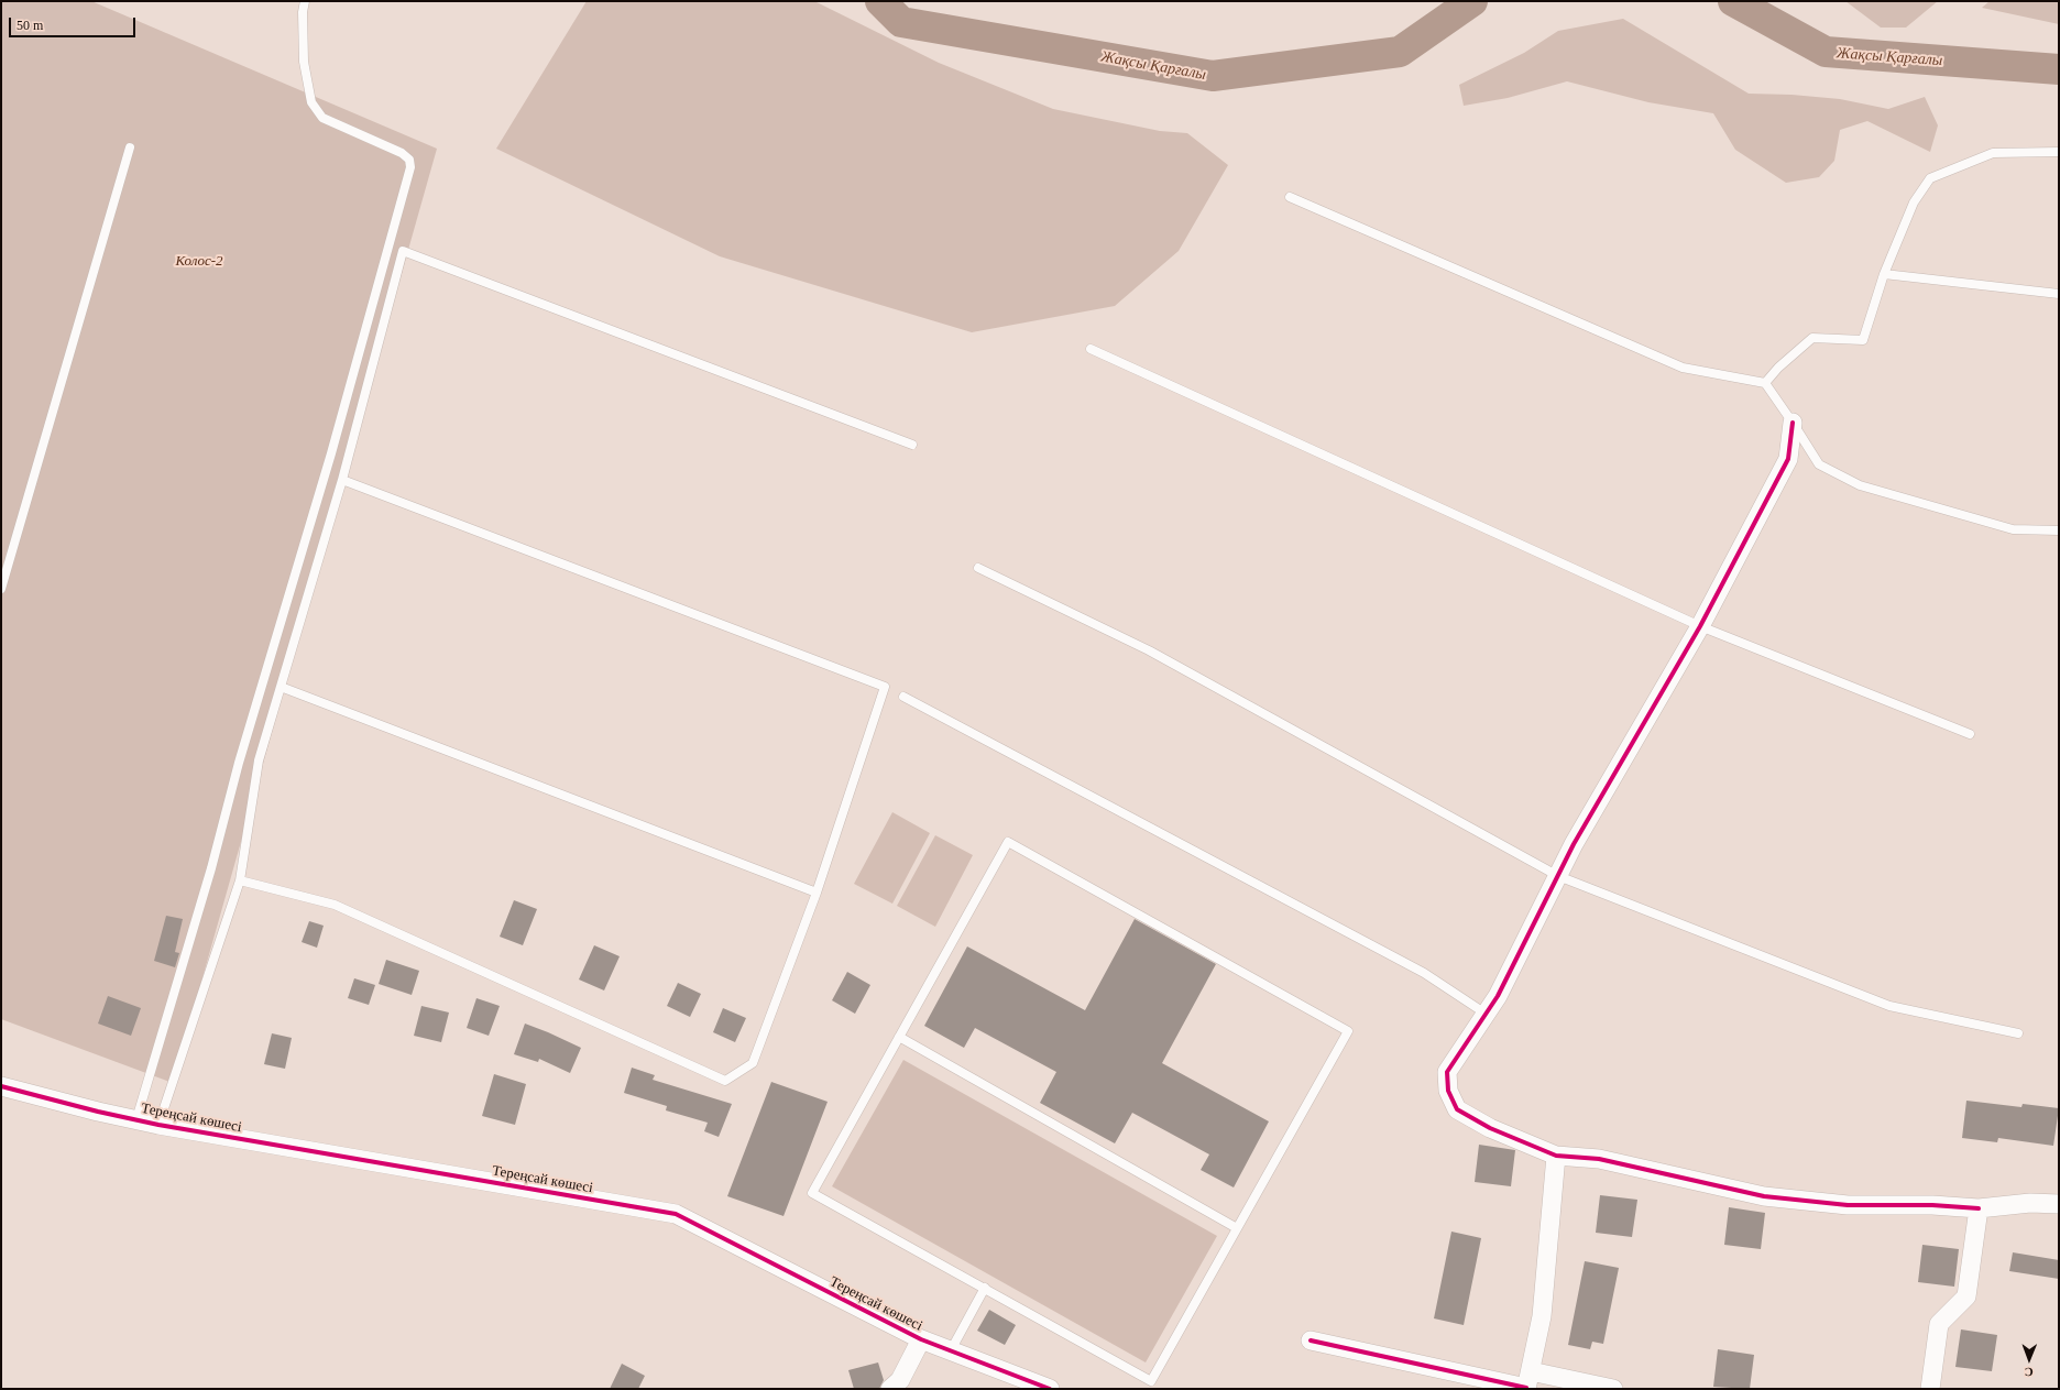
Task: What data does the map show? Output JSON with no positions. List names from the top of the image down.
{
  "streets": {
    "street": ["Тереңсай көшесі"]
  },
  "water": ["Жақсы Қарғалы"],
  "parks": ["Колос-2"],
  "scale_bar": "50 m",
  "north": "bottom"
}
